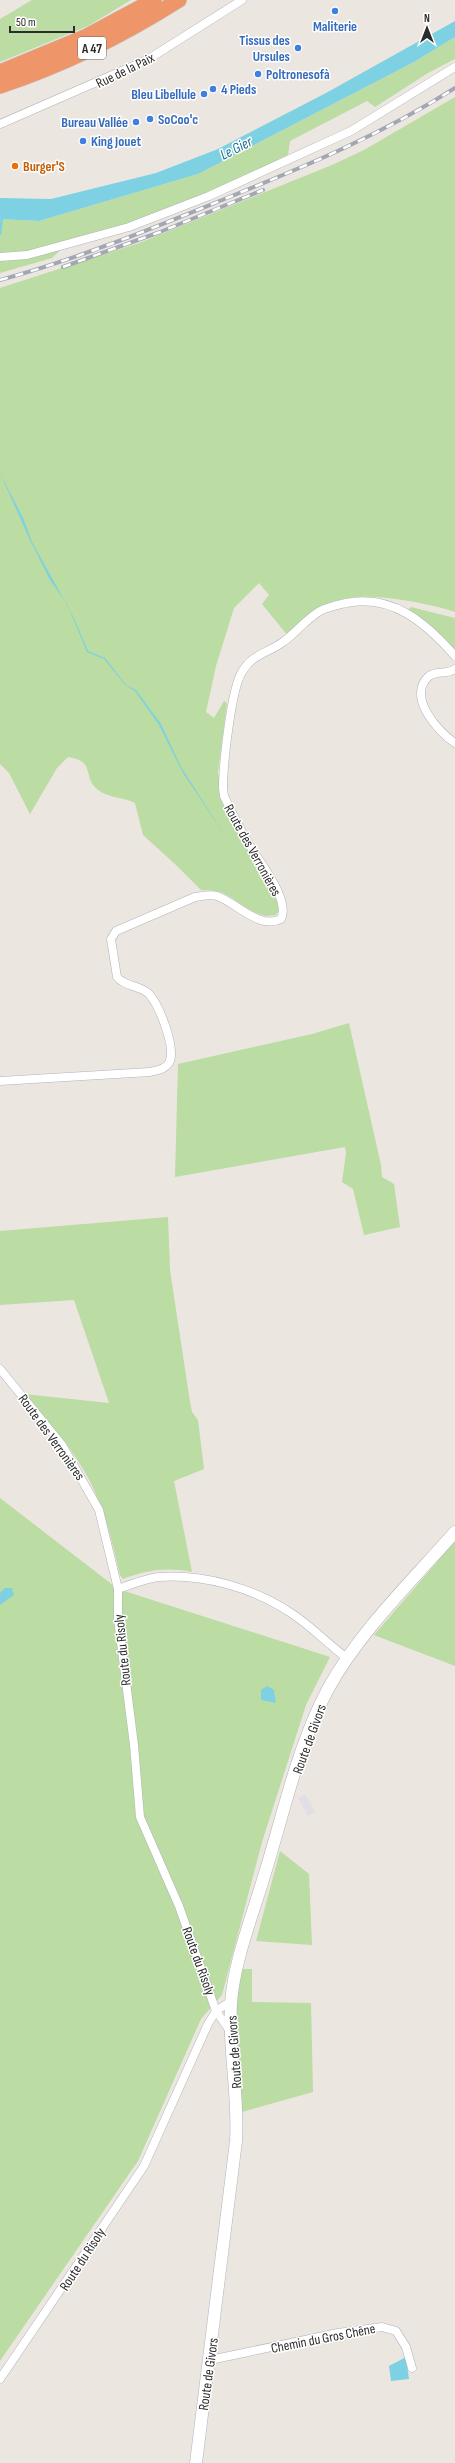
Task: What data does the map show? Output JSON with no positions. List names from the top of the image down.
{
  "streets": {
    "highway": ["A 47"],
    "street": [
      "Rue de la Paix",
      "Route des Verronières",
      "Route du Risoly",
      "Route de Givors",
      "Chemin du Gros Chêne"
    ]
  },
  "crossings": [
    ["Route des Verronières", "Route du Risoly"],
    ["Route de Givors", "Chemin du Gros Chêne"]
  ],
  "water": ["Le Gier"],
  "places": [
    "Maliterie",
    "Tissus des Ursules",
    "Poltronesofà",
    "4 Pieds",
    "Bleu Libellule",
    "SoCoo'c",
    "Bureau Vallée",
    "King Jouet",
    "Burger'S"
  ],
  "scale_bar": "50 m",
  "north": "top"
}
